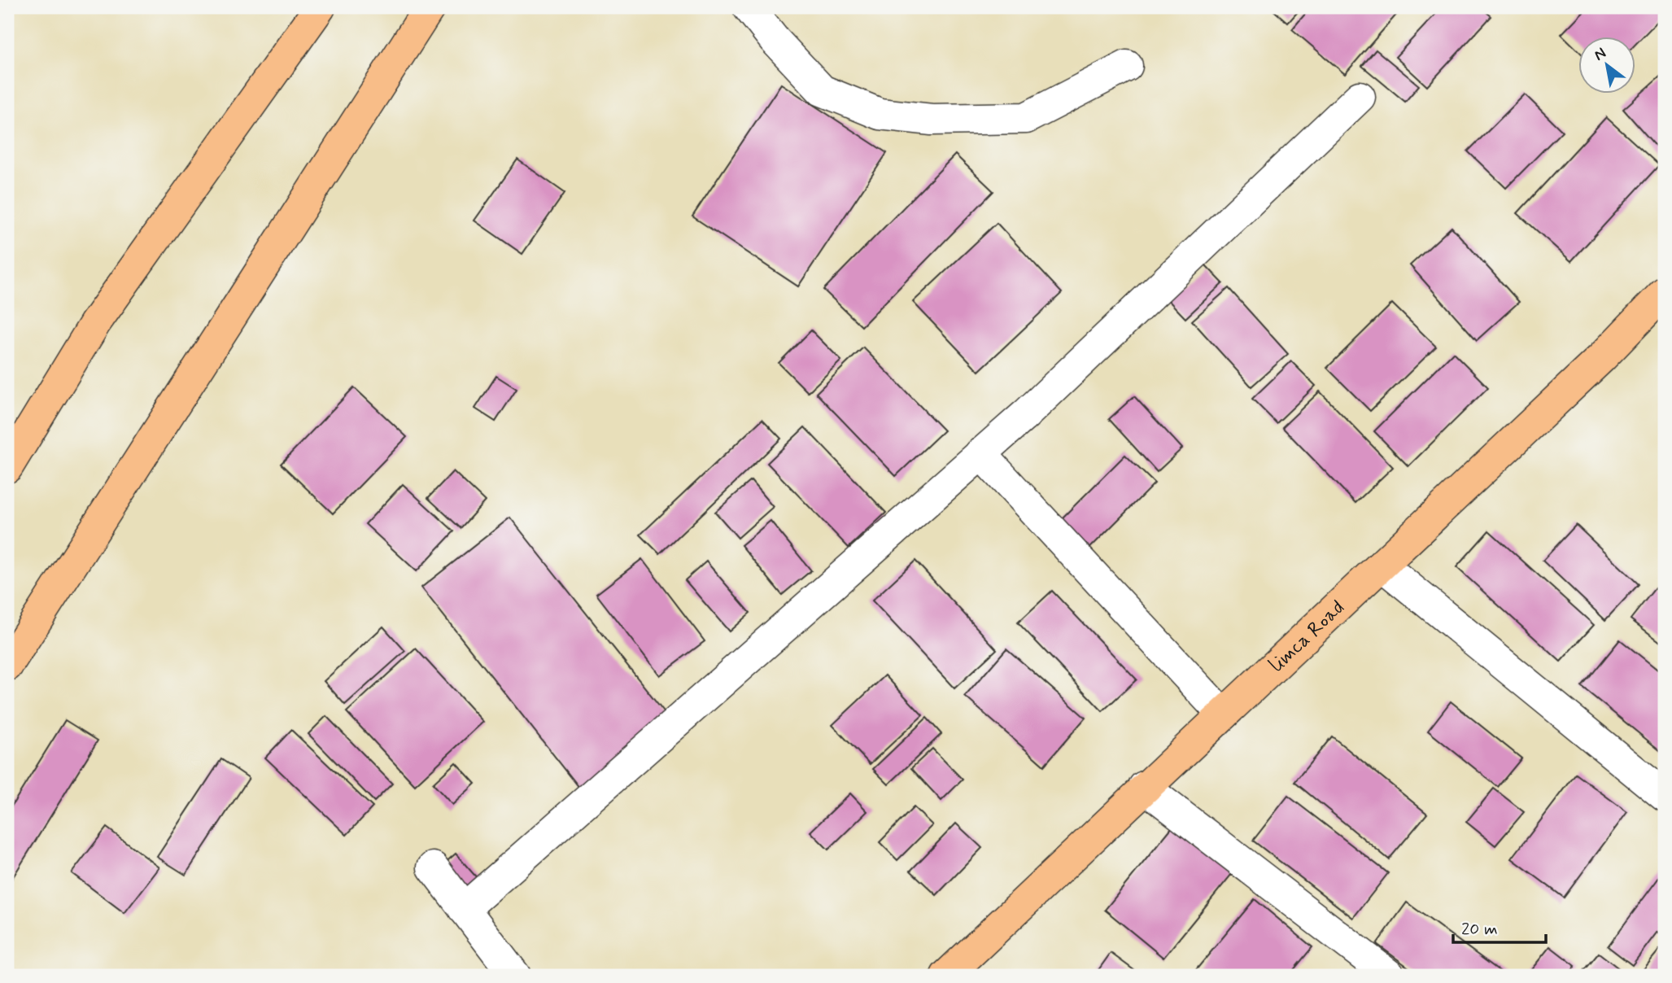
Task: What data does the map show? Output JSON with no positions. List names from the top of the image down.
{
  "streets": {
    "main road": ["limca Road"]
  },
  "scale_bar": "20 m",
  "north": "top left"
}
